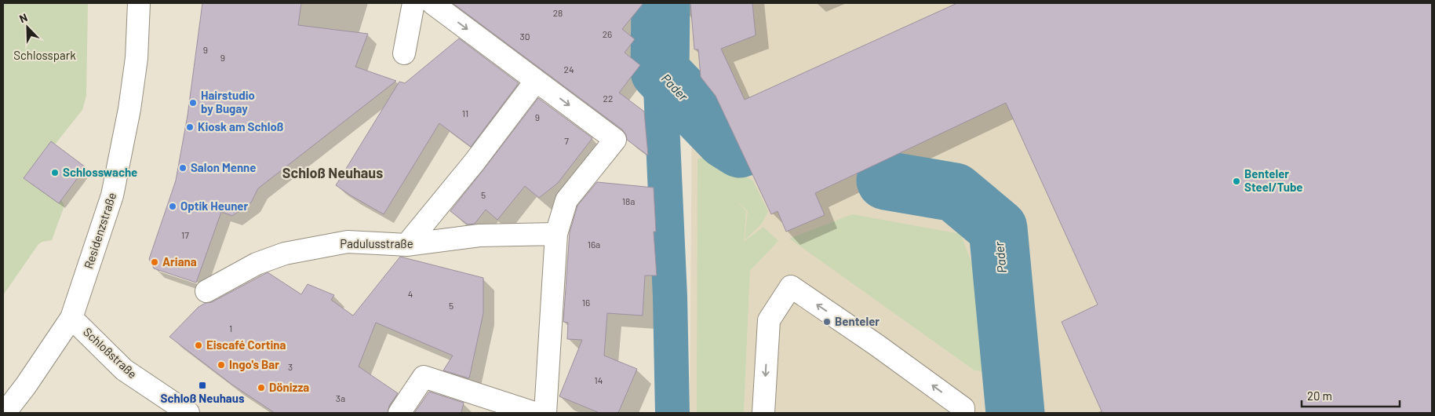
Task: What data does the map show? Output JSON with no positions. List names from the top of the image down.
{
  "streets": {
    "street": ["Residenzstraße", "Padulusstraße", "Schloßstraße"]
  },
  "crossings": [
    ["Residenzstraße", "Schloßstraße"]
  ],
  "districts": ["Schloß Neuhaus"],
  "water": ["Pader"],
  "parks": ["Schlosspark"],
  "places": {
    "other": [
      "Hairstudio by Bugay",
      "Kiosk am Schloß",
      "Salon Menne",
      "Schlosswache",
      "Benteler Steel/Tube",
      "Optik Heuner",
      "Ariana",
      "Benteler",
      "Eiscafé Cortina",
      "Ingo's Bar",
      "Dönizza"
    ],
    "transit": ["Schloß Neuhaus"]
  },
  "house_numbers": [
    "28",
    "26",
    "30",
    "9",
    "9",
    "24",
    "22",
    "11",
    "9",
    "7",
    "5",
    "18a",
    "17",
    "16a",
    "4",
    "16",
    "5",
    "1",
    "3",
    "14",
    "3a"
  ],
  "scale_bar": "20 m",
  "north": "top left"
}
